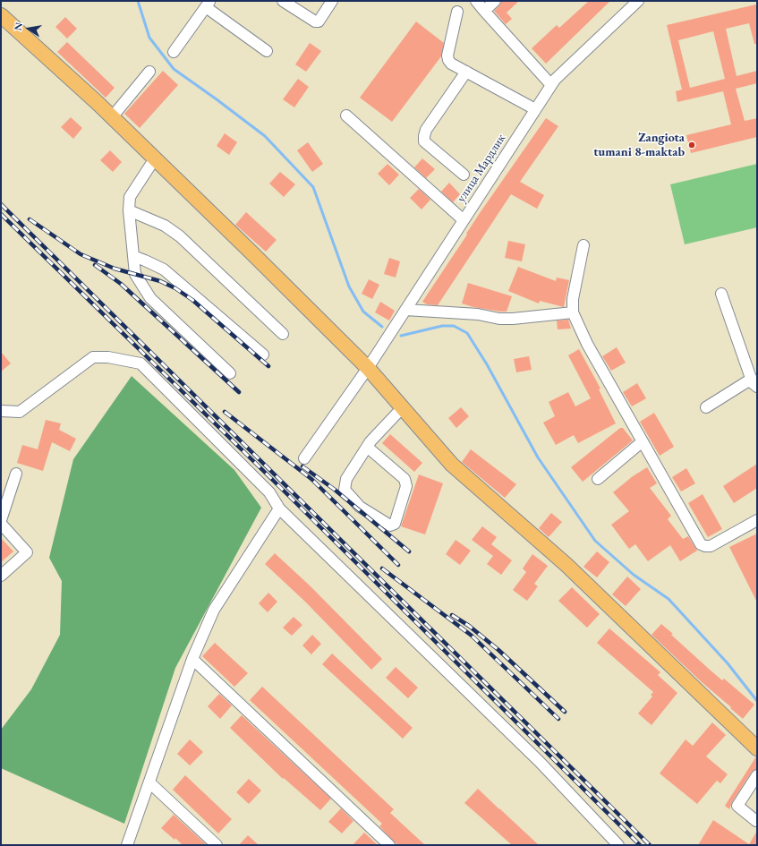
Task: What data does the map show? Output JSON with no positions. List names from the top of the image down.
{
  "streets": {
    "street": ["улица Мардлик"]
  },
  "places": ["Zangiota tumani 8-maktab"],
  "north": "left"
}
